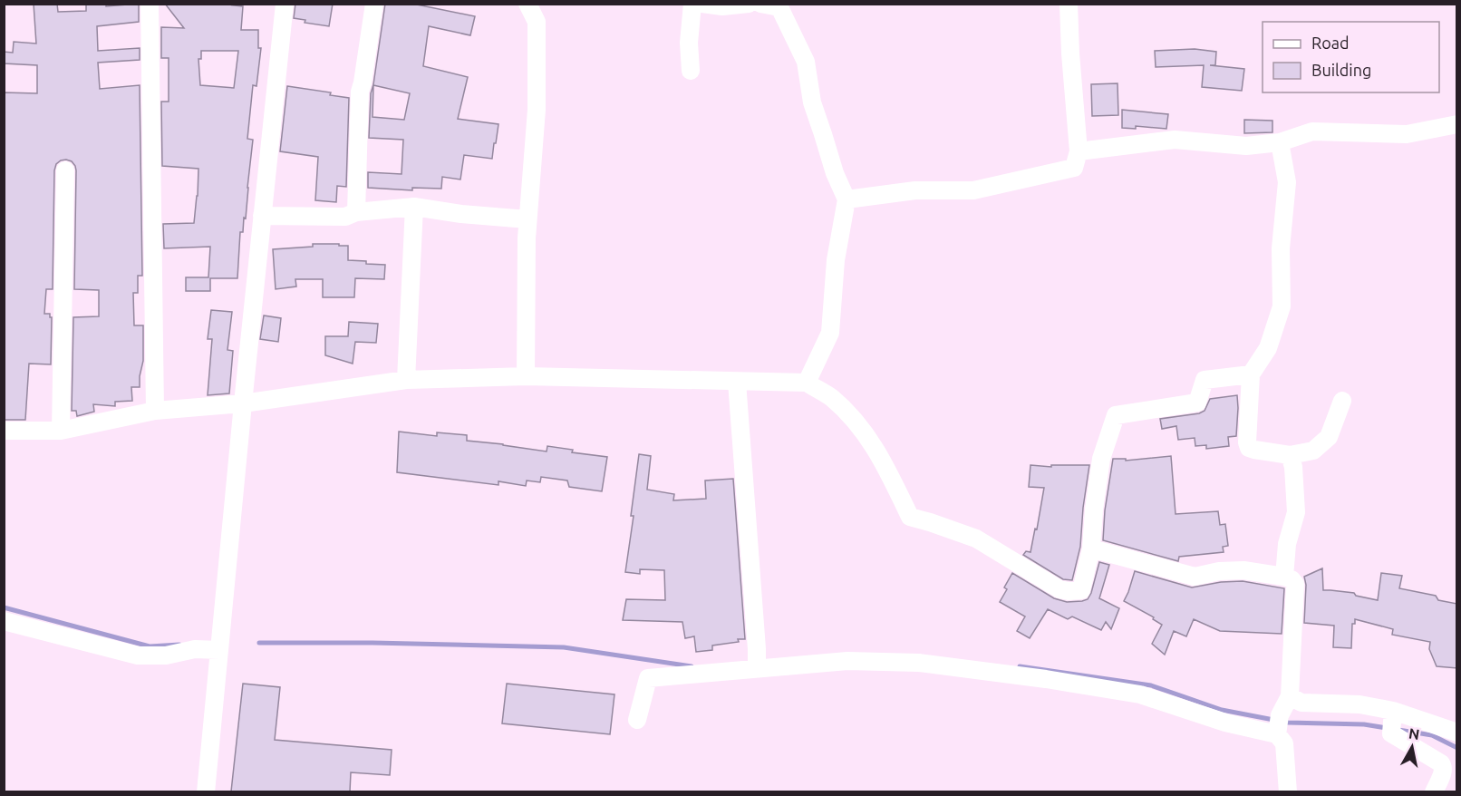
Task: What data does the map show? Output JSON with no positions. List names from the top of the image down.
{
  "legend": ["Road", "Building"],
  "north": "top"
}
